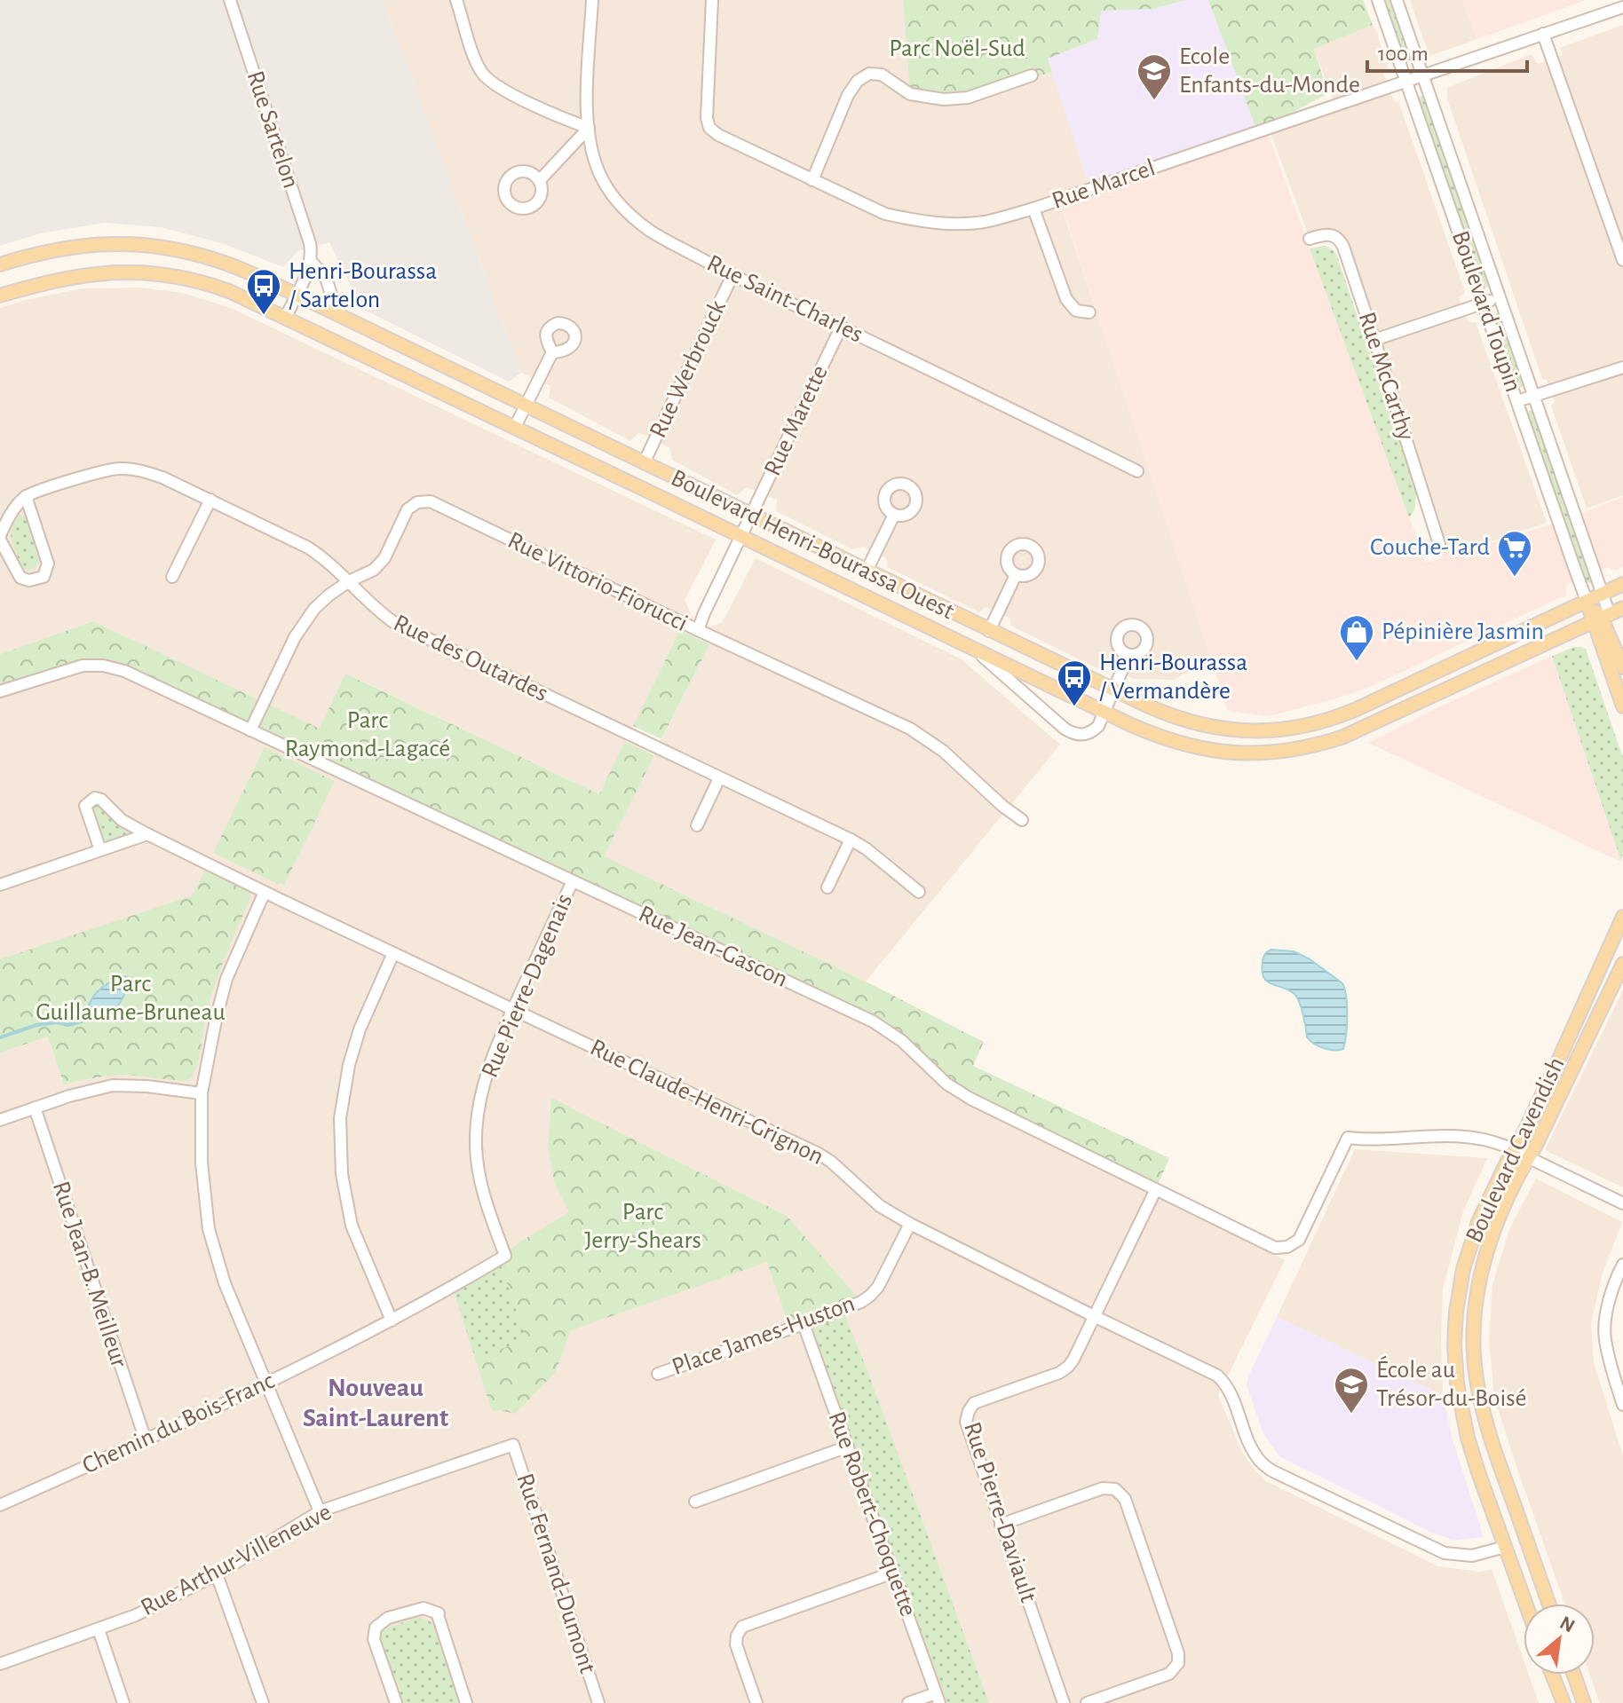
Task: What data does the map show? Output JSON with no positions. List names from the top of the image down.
{
  "streets": {
    "main road": ["Boulevard Toupin", "Boulevard Henri-Bourassa Ouest", "Boulevard Cavendish"],
    "street": [
      "Rue Sartelon",
      "Rue Marcel",
      "Rue Saint-Charles",
      "Rue Werbrouck",
      "Rue McCarthy",
      "Rue Marette",
      "Rue Vittorio-Fiorucci",
      "Rue des Outardes",
      "Rue Jean-Gascon",
      "Rue Pierre-Dagenais",
      "Rue Claude-Henri-Grignon",
      "Rue Jean-B. Meilleur",
      "Place James-Huston",
      "Chemin du Bois-Franc",
      "Rue Pierre-Daviault",
      "Rue Robert-Choquette",
      "Rue Arthur-Villeneuve",
      "Rue Fernand-Dumont"
    ]
  },
  "crossings": [
    ["Rue Sartelon", "Boulevard Henri-Bourassa Ouest"],
    ["Rue Marcel", "Boulevard Toupin"],
    ["Rue Saint-Charles", "Rue Werbrouck"],
    ["Rue Saint-Charles", "Rue Marette"],
    ["Boulevard Toupin", "Boulevard Henri-Bourassa Ouest"],
    ["Rue Werbrouck", "Boulevard Henri-Bourassa Ouest"],
    ["Rue Marette", "Boulevard Henri-Bourassa Ouest"],
    ["Rue Marette", "Rue Vittorio-Fiorucci"],
    ["Rue Vittorio-Fiorucci", "Rue des Outardes"],
    ["Rue Vittorio-Fiorucci", "Rue Jean-Gascon"],
    ["Rue Jean-Gascon", "Rue Pierre-Dagenais"],
    ["Rue Jean-Gascon", "Boulevard Cavendish"],
    ["Rue Jean-Gascon", "Rue Pierre-Daviault"],
    ["Rue Pierre-Dagenais", "Rue Claude-Henri-Grignon"],
    ["Rue Pierre-Dagenais", "Chemin du Bois-Franc"],
    ["Rue Claude-Henri-Grignon", "Boulevard Cavendish"],
    ["Rue Claude-Henri-Grignon", "Place James-Huston"],
    ["Rue Claude-Henri-Grignon", "Rue Pierre-Daviault"],
    ["Rue Jean-B. Meilleur", "Chemin du Bois-Franc"],
    ["Place James-Huston", "Rue Robert-Choquette"],
    ["Rue Arthur-Villeneuve", "Rue Fernand-Dumont"]
  ],
  "districts": ["Nouveau Saint-Laurent"],
  "parks": [
    "Parc Noël-Sud",
    "Parc Raymond-Lagacé",
    "Parc Guillaume-Bruneau",
    "Parc Jerry-Shears"
  ],
  "places": {
    "school or university": ["Ecole Enfants-du-Monde", "École au Trésor-du-Boisé"],
    "bus stop": ["Henri-Bourassa / Sartelon", "Henri-Bourassa / Vermandère"],
    "supermarket": ["Couche-Tard"],
    "shop": ["Pépinière Jasmin"]
  },
  "scale_bar": "100 m",
  "north": "top right"
}
